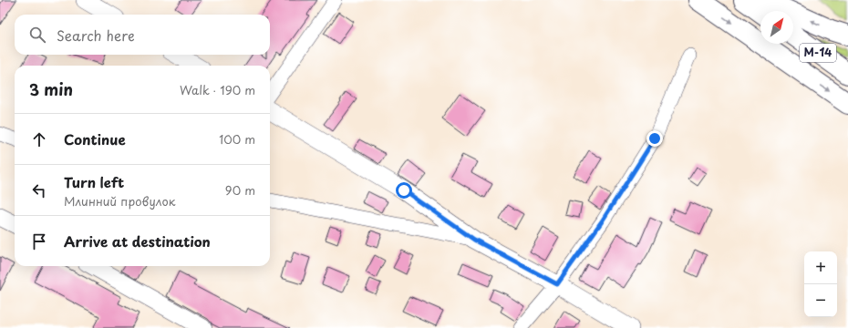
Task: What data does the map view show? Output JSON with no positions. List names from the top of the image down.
{
  "streets": {
    "highway": ["М-14"]
  },
  "north": "top right",
  "page": {
    "search": "Search here",
    "heading": ["3 min", "Walk · 190 m"],
    "list": [
      ["Continue", "100 m"],
      ["Turn left", "Млинний провулок", "90 m"],
      "Arrive at destination"
    ],
    "map_buttons": ["+", "−"]
  }
}
